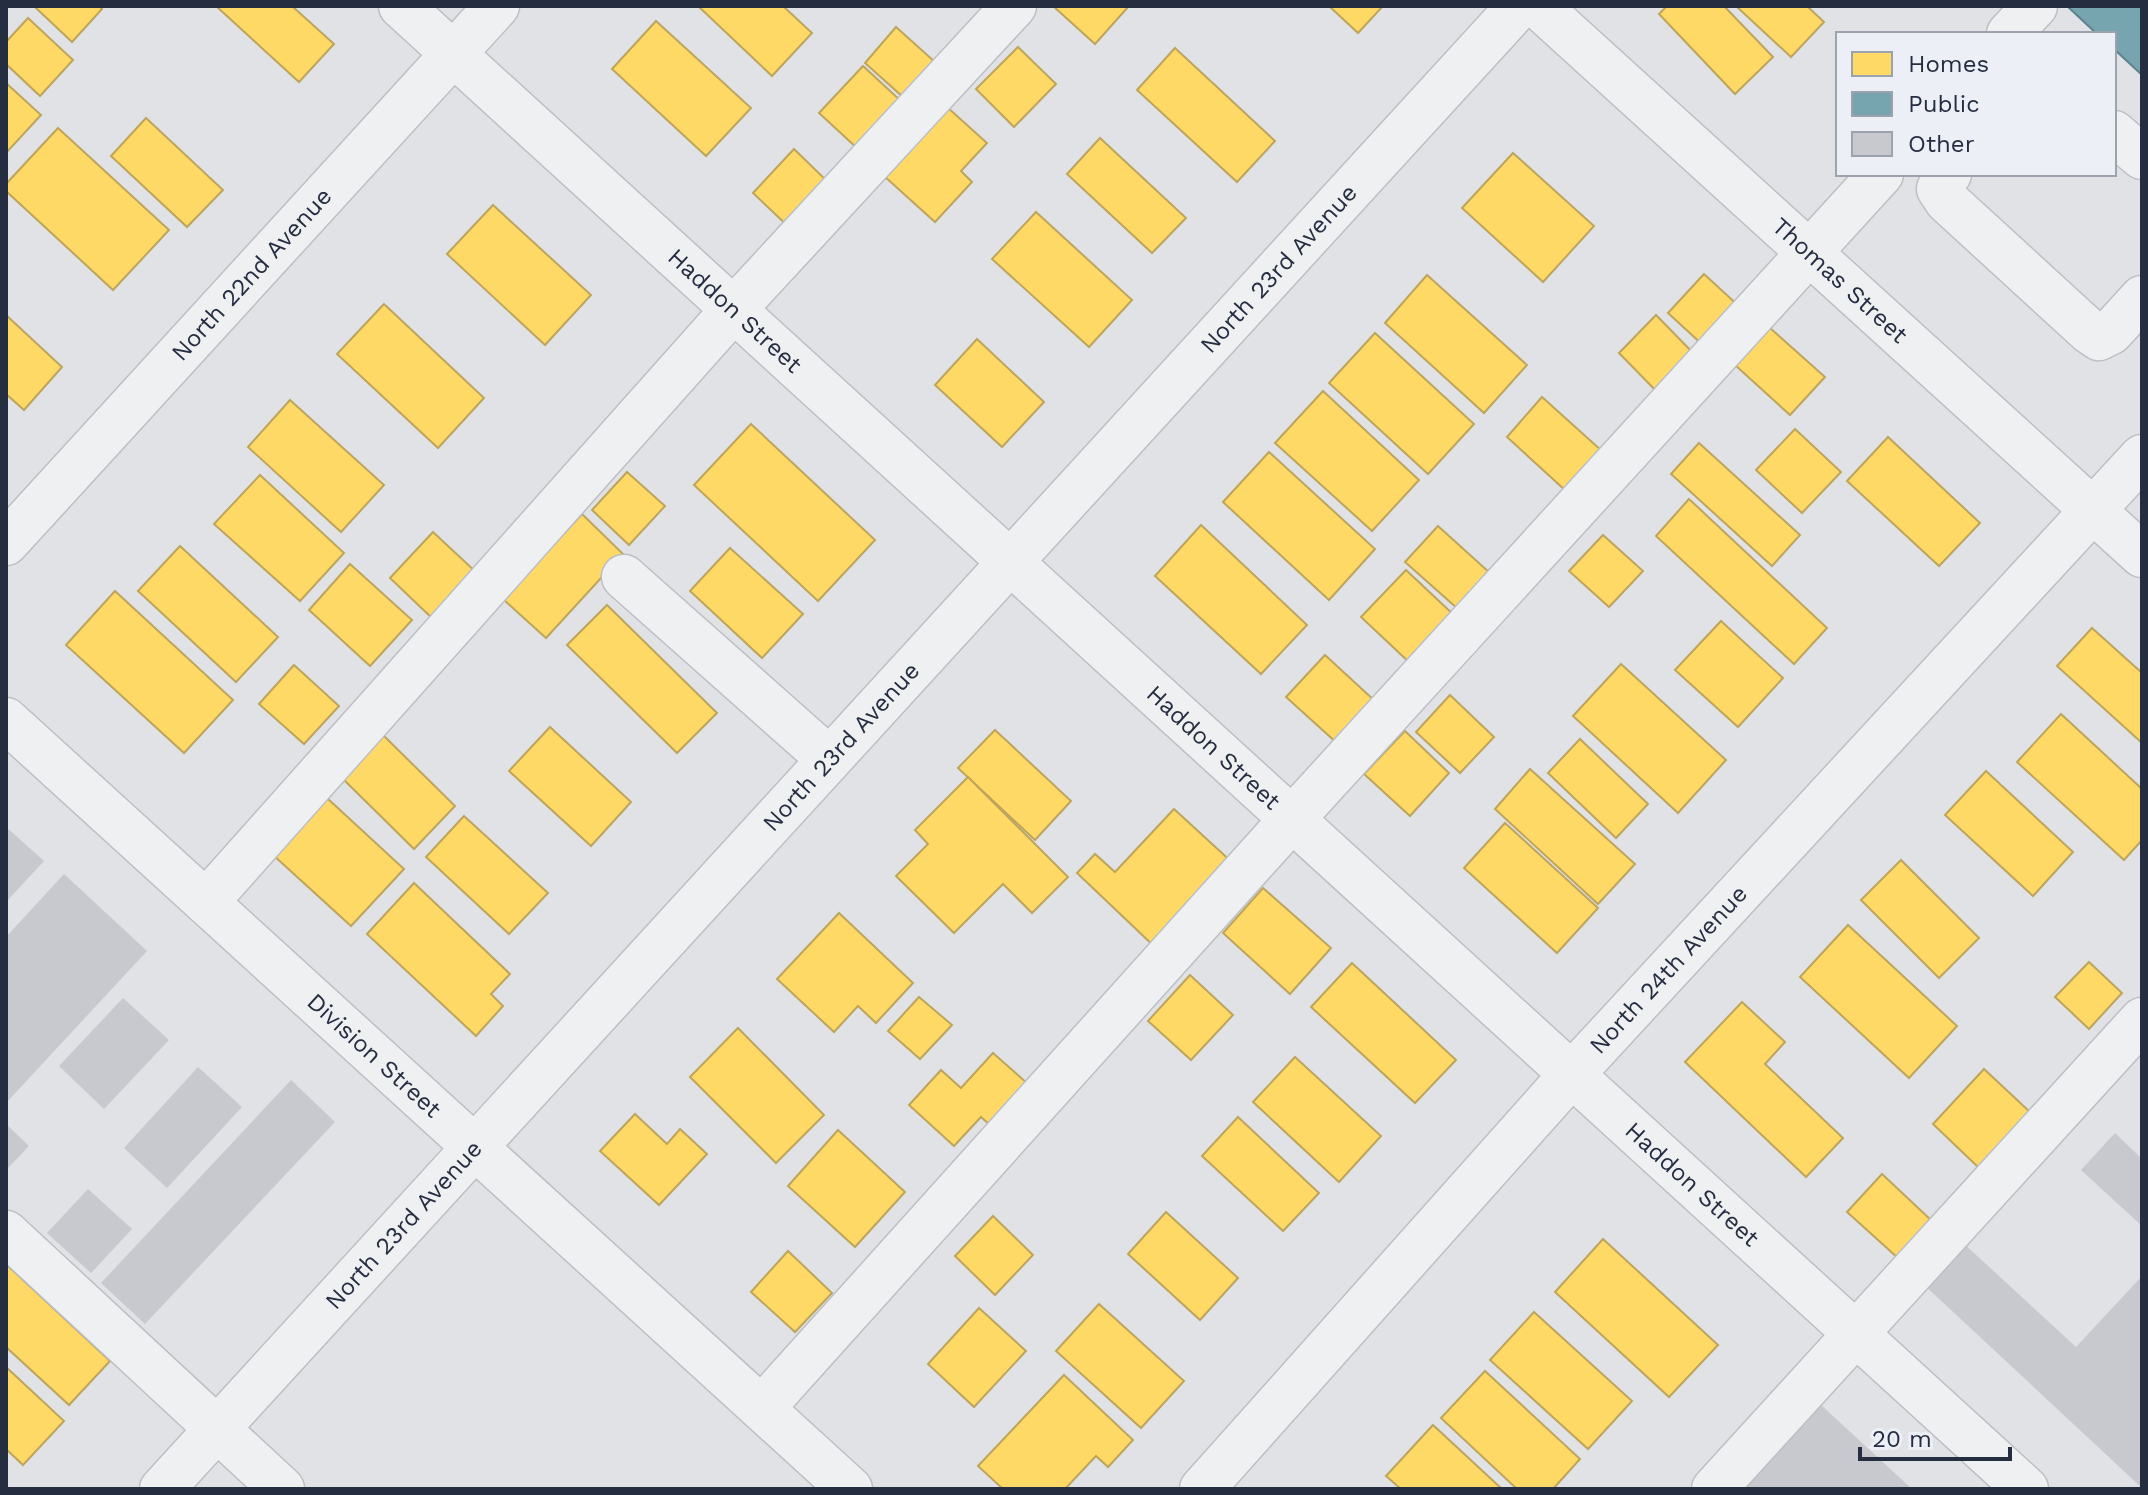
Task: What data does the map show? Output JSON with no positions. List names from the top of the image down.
{
  "streets": {
    "street": [
      "North 23rd Avenue",
      "North 22nd Avenue",
      "Thomas Street",
      "Haddon Street",
      "North 24th Avenue",
      "Division Street"
    ]
  },
  "crossings": [
    ["North 23rd Avenue", "Haddon Street"],
    ["North 23rd Avenue", "Division Street"],
    ["North 22nd Avenue", "Haddon Street"],
    ["Thomas Street", "North 24th Avenue"],
    ["Haddon Street", "North 24th Avenue"]
  ],
  "legend": ["Homes", "Public", "Other"],
  "scale_bar": "20 m"
}
